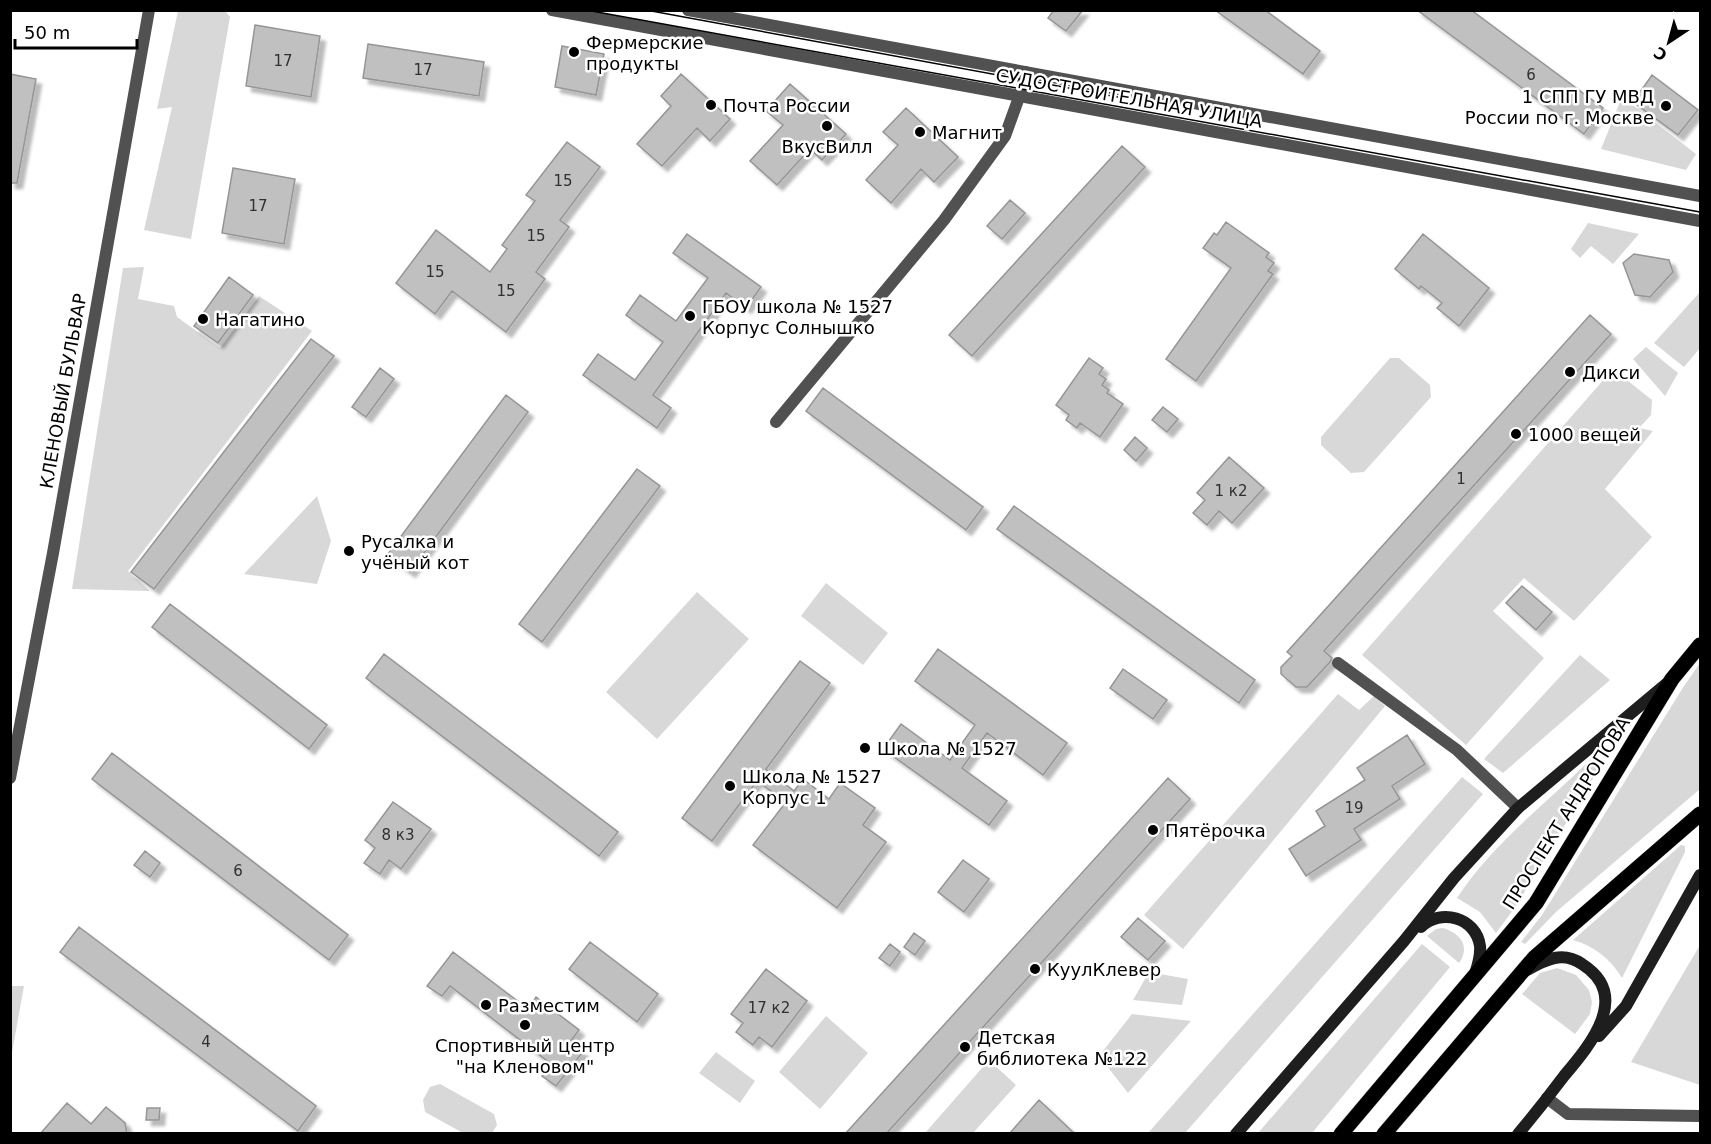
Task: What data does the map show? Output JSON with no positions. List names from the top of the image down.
{
  "streets": {
    "main road": ["ПРОСПЕКТ АНДРОПОВА"],
    "street": ["СУДОСТРОИТЕЛЬНАЯ УЛИЦА", "КЛЕНОВЫЙ БУЛЬВАР"]
  },
  "places": [
    "Фермерские продукты",
    "Почта России",
    "1 СПП ГУ МВД России по г. Москве",
    "ВкусВилл",
    "Магнит",
    "ГБОУ школа № 1527 Корпус Солнышко",
    "Нагатино",
    "Дикси",
    "1000 вещей",
    "Русалка и учёный кот",
    "Школа № 1527",
    "Школа № 1527 Корпус 1",
    "Пятёрочка",
    "КуулКлевер",
    "Разместим",
    "Спортивный центр \"на Кленовом\"",
    "Детская библиотека №122"
  ],
  "house_numbers": [
    "17",
    "17",
    "6",
    "15",
    "17",
    "15",
    "15",
    "15",
    "1",
    "1 к2",
    "19",
    "8 к3",
    "6",
    "17 к2",
    "4"
  ],
  "scale_bar": "50 m",
  "north": "bottom left"
}
